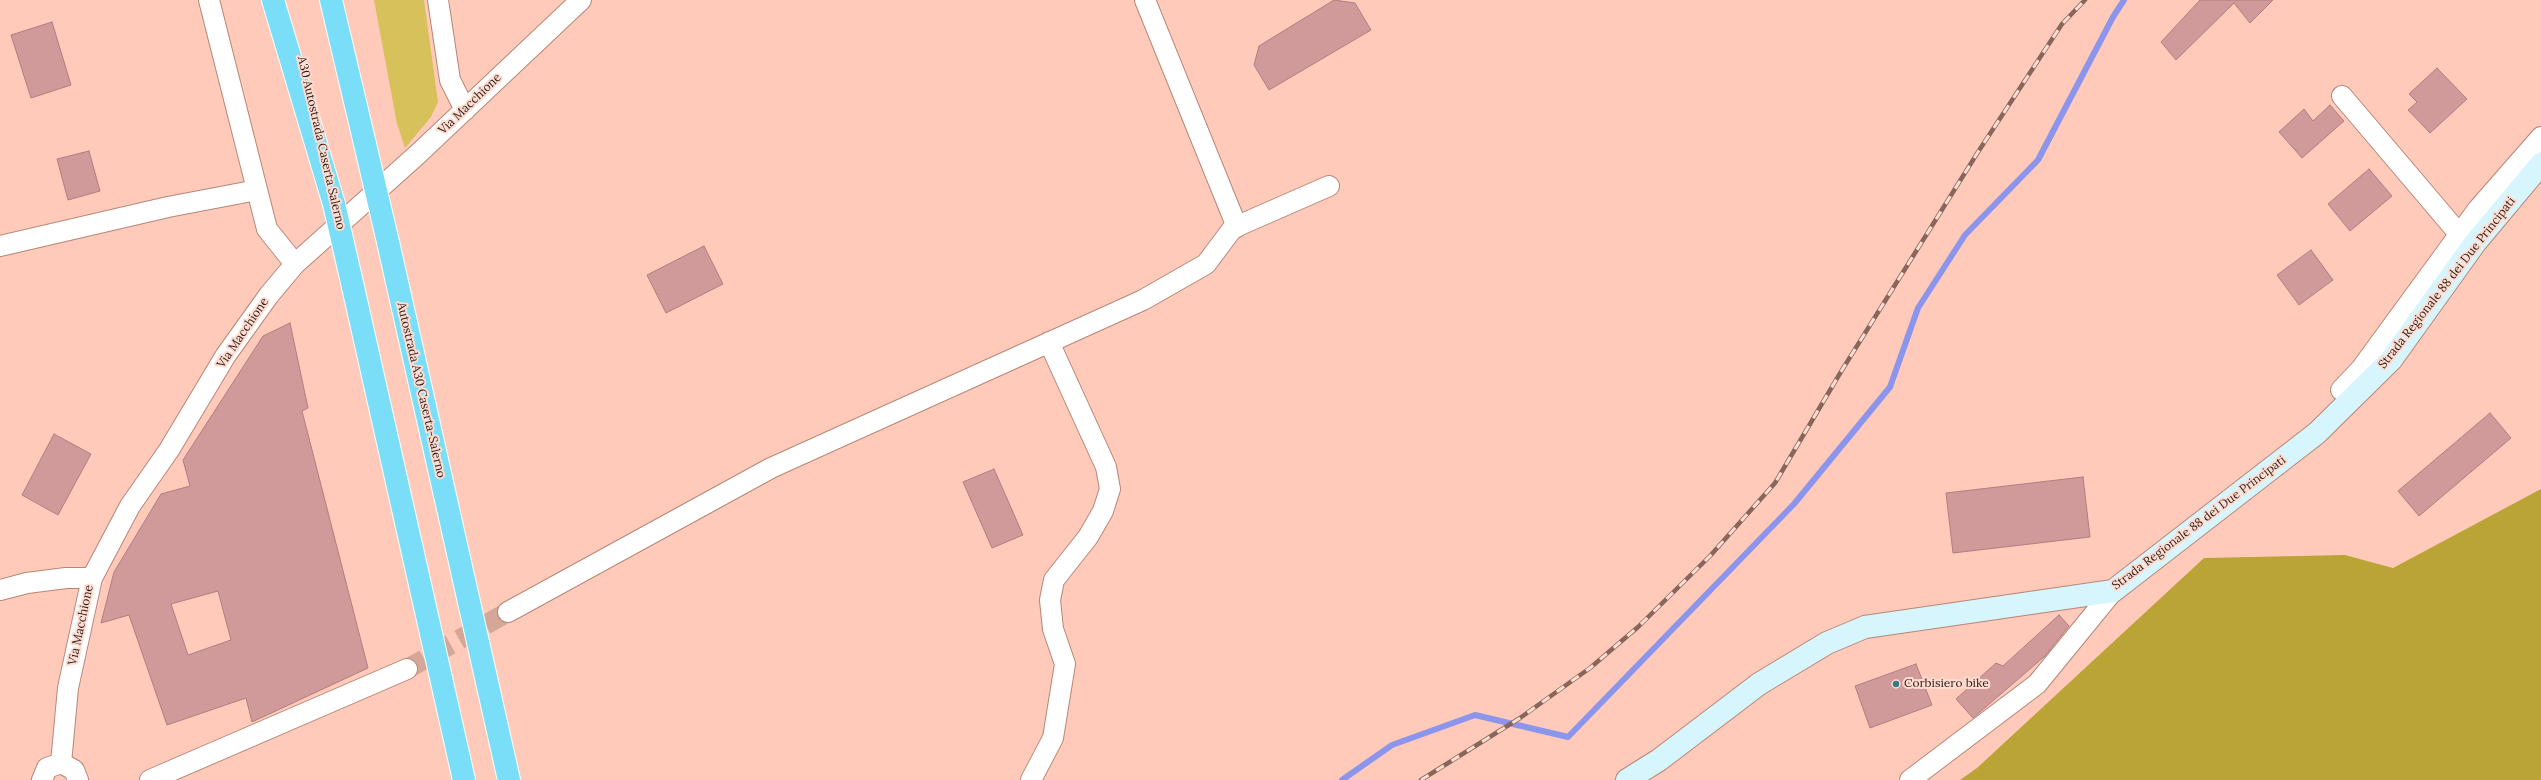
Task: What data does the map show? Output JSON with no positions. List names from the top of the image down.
{
  "streets": {
    "highway": ["A30 Autostrada Caserta Salerno", "Autostrada A30 Caserta-Salerno"],
    "main road": ["Strada Regionale 88 dei Due Principati"],
    "street": ["Via Macchione"]
  },
  "places": ["Corbisiero bike"]
}
